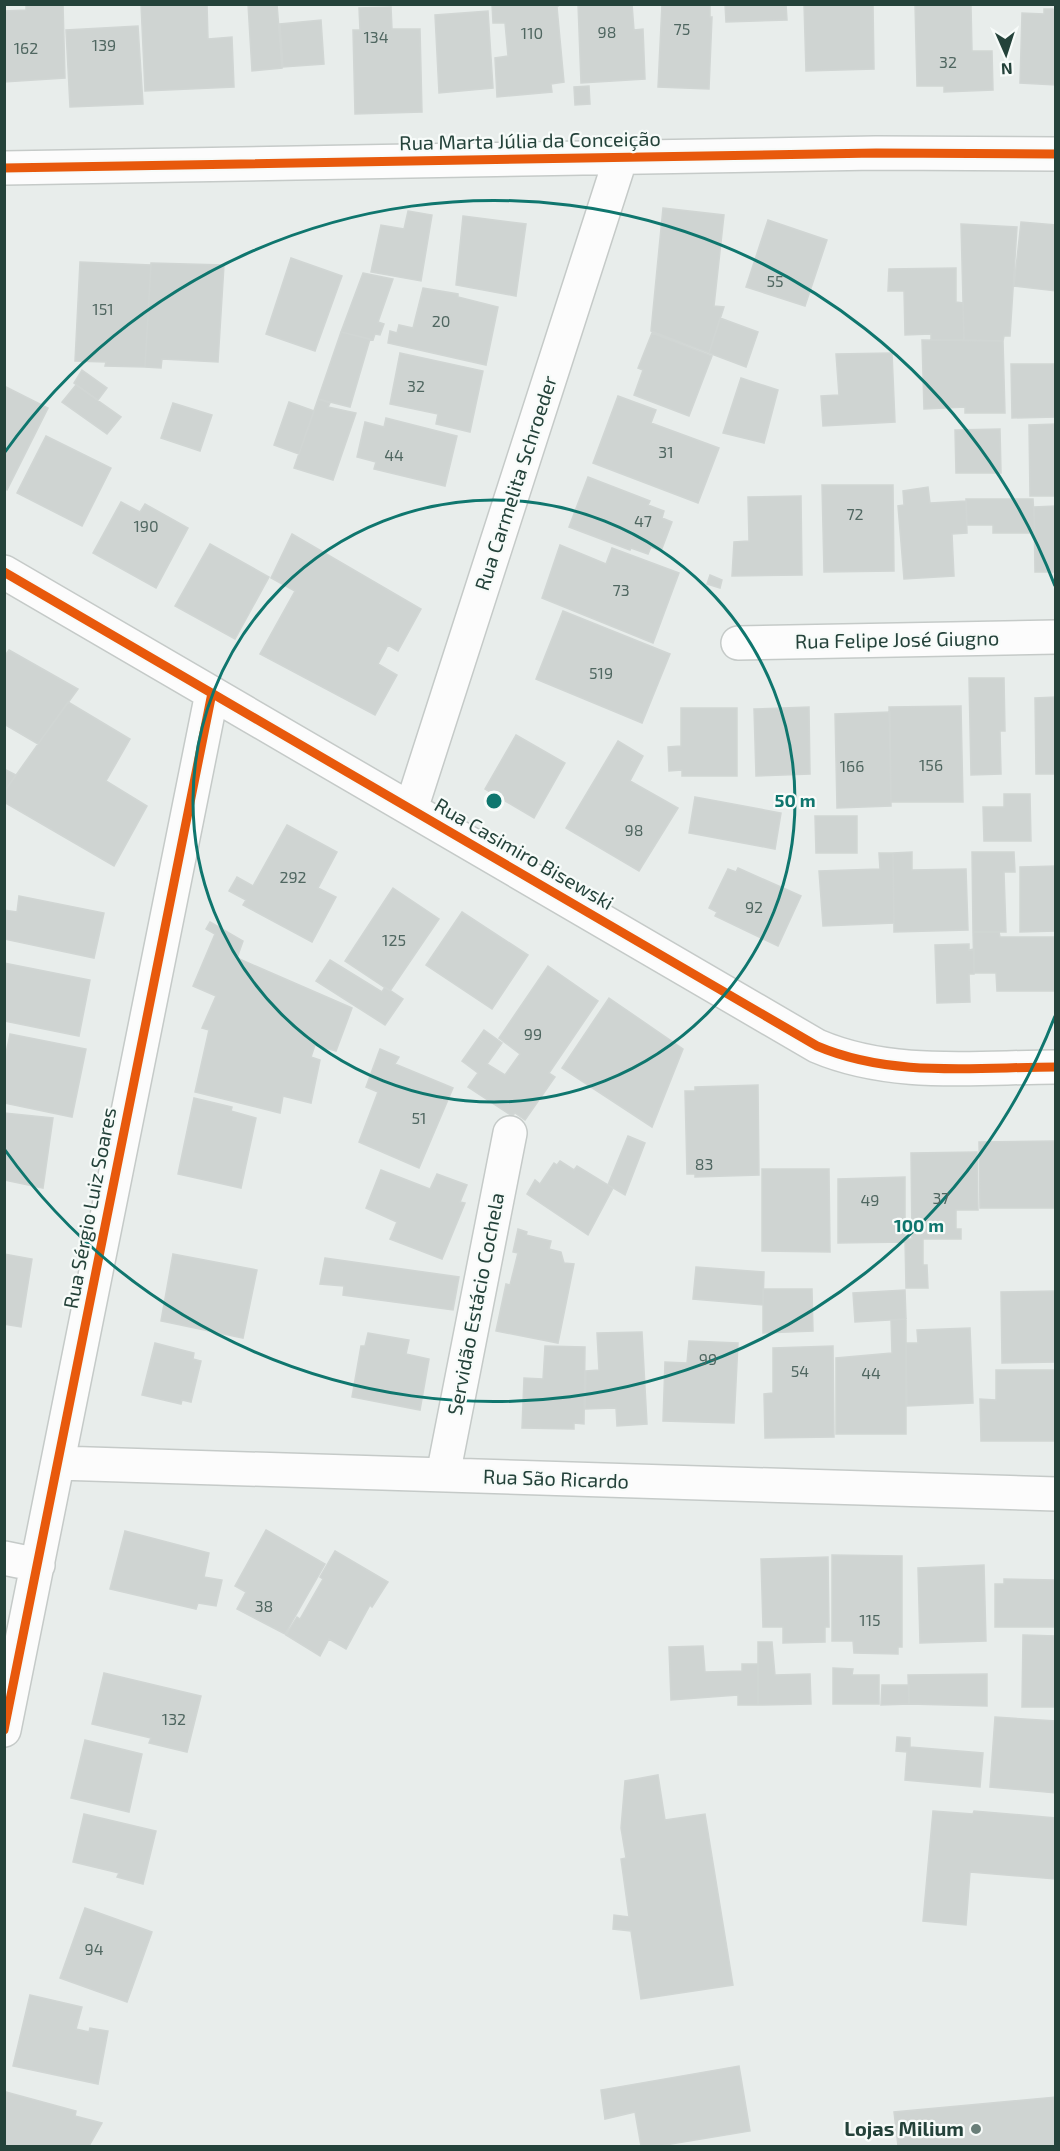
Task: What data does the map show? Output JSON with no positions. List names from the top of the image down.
{
  "streets": {
    "street": [
      "Rua Marta Júlia da Conceição",
      "Rua Carmelita Schroeder",
      "Rua Felipe José Giugno",
      "Rua Casimiro Bisewski",
      "Rua Sérgio Luiz Soares",
      "Servidão Estácio Cochela",
      "Rua São Ricardo"
    ]
  },
  "crossings": [
    ["Rua Marta Júlia da Conceição", "Rua Carmelita Schroeder"],
    ["Rua Carmelita Schroeder", "Rua Casimiro Bisewski"],
    ["Rua Casimiro Bisewski", "Rua Sérgio Luiz Soares"],
    ["Rua Sérgio Luiz Soares", "Rua São Ricardo"],
    ["Servidão Estácio Cochela", "Rua São Ricardo"]
  ],
  "places": ["Lojas Milium"],
  "house_numbers": [
    "75",
    "98",
    "110",
    "134",
    "139",
    "162",
    "32",
    "55",
    "151",
    "20",
    "32",
    "31",
    "44",
    "72",
    "47",
    "190",
    "73",
    "519",
    "156",
    "166",
    "98",
    "292",
    "92",
    "125",
    "99",
    "51",
    "83",
    "37",
    "49",
    "99",
    "54",
    "44",
    "38",
    "115",
    "132",
    "94"
  ],
  "north": "bottom",
  "rings": ["50 m", "100 m"]
}
